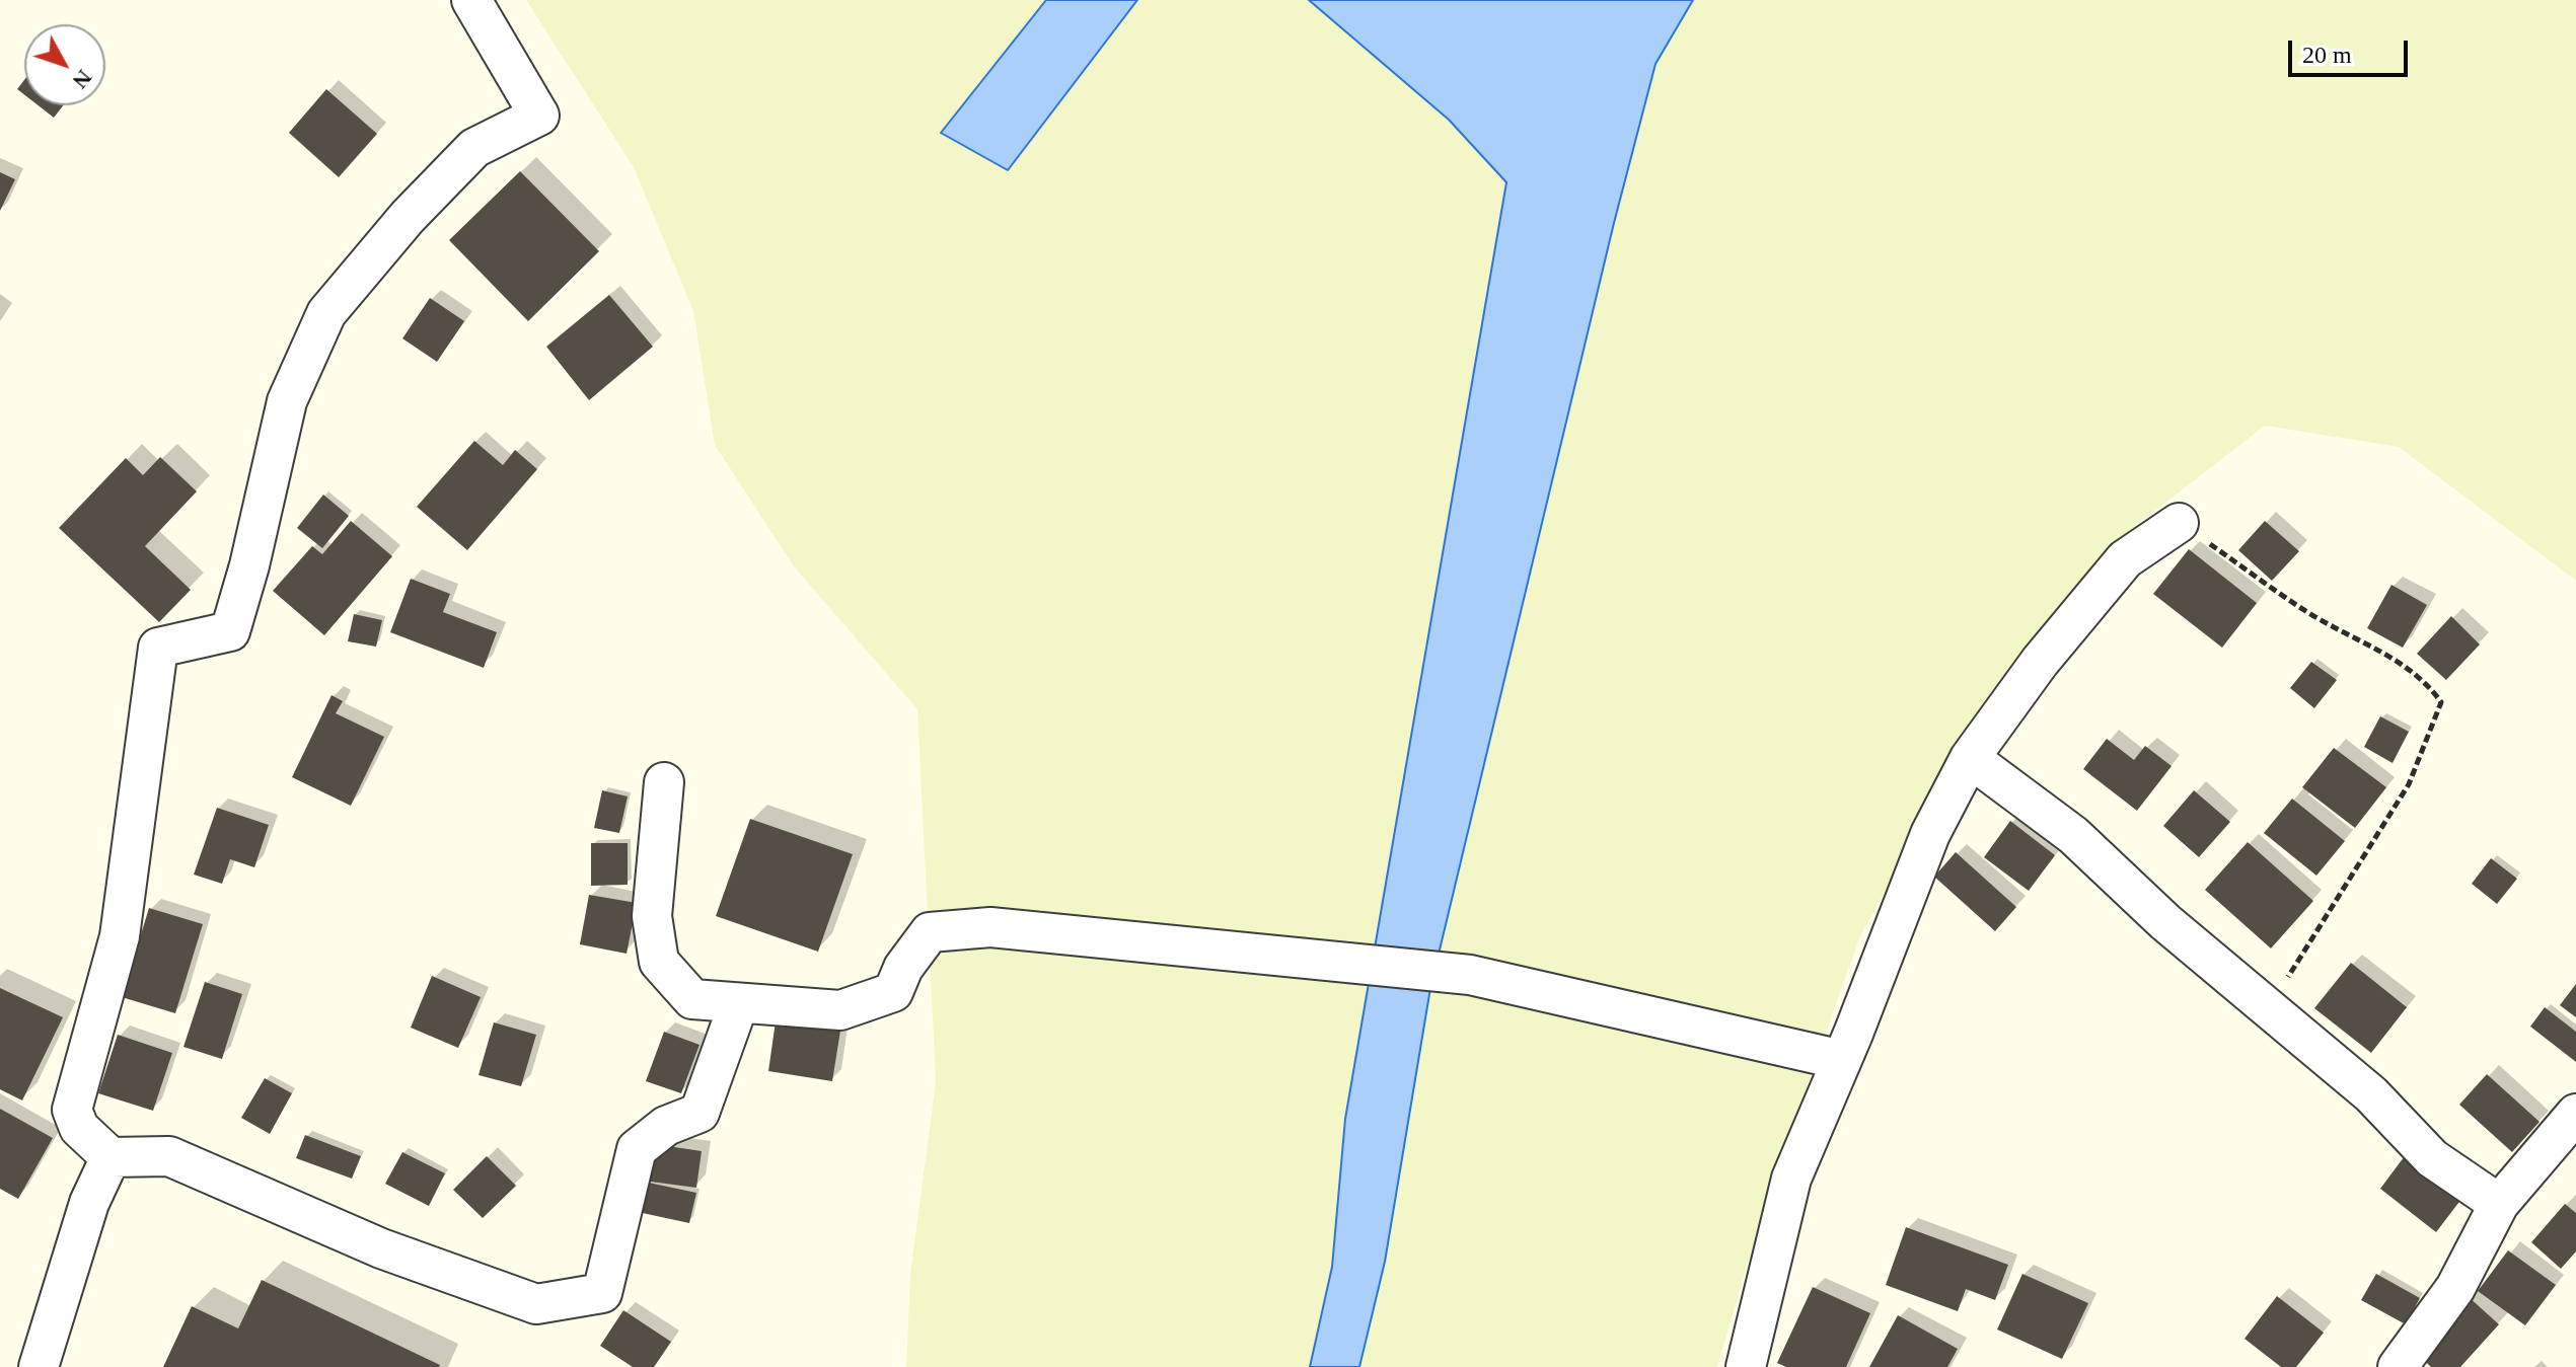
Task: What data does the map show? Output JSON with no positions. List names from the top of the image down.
{
  "scale_bar": "20 m",
  "north": "bottom right"
}
